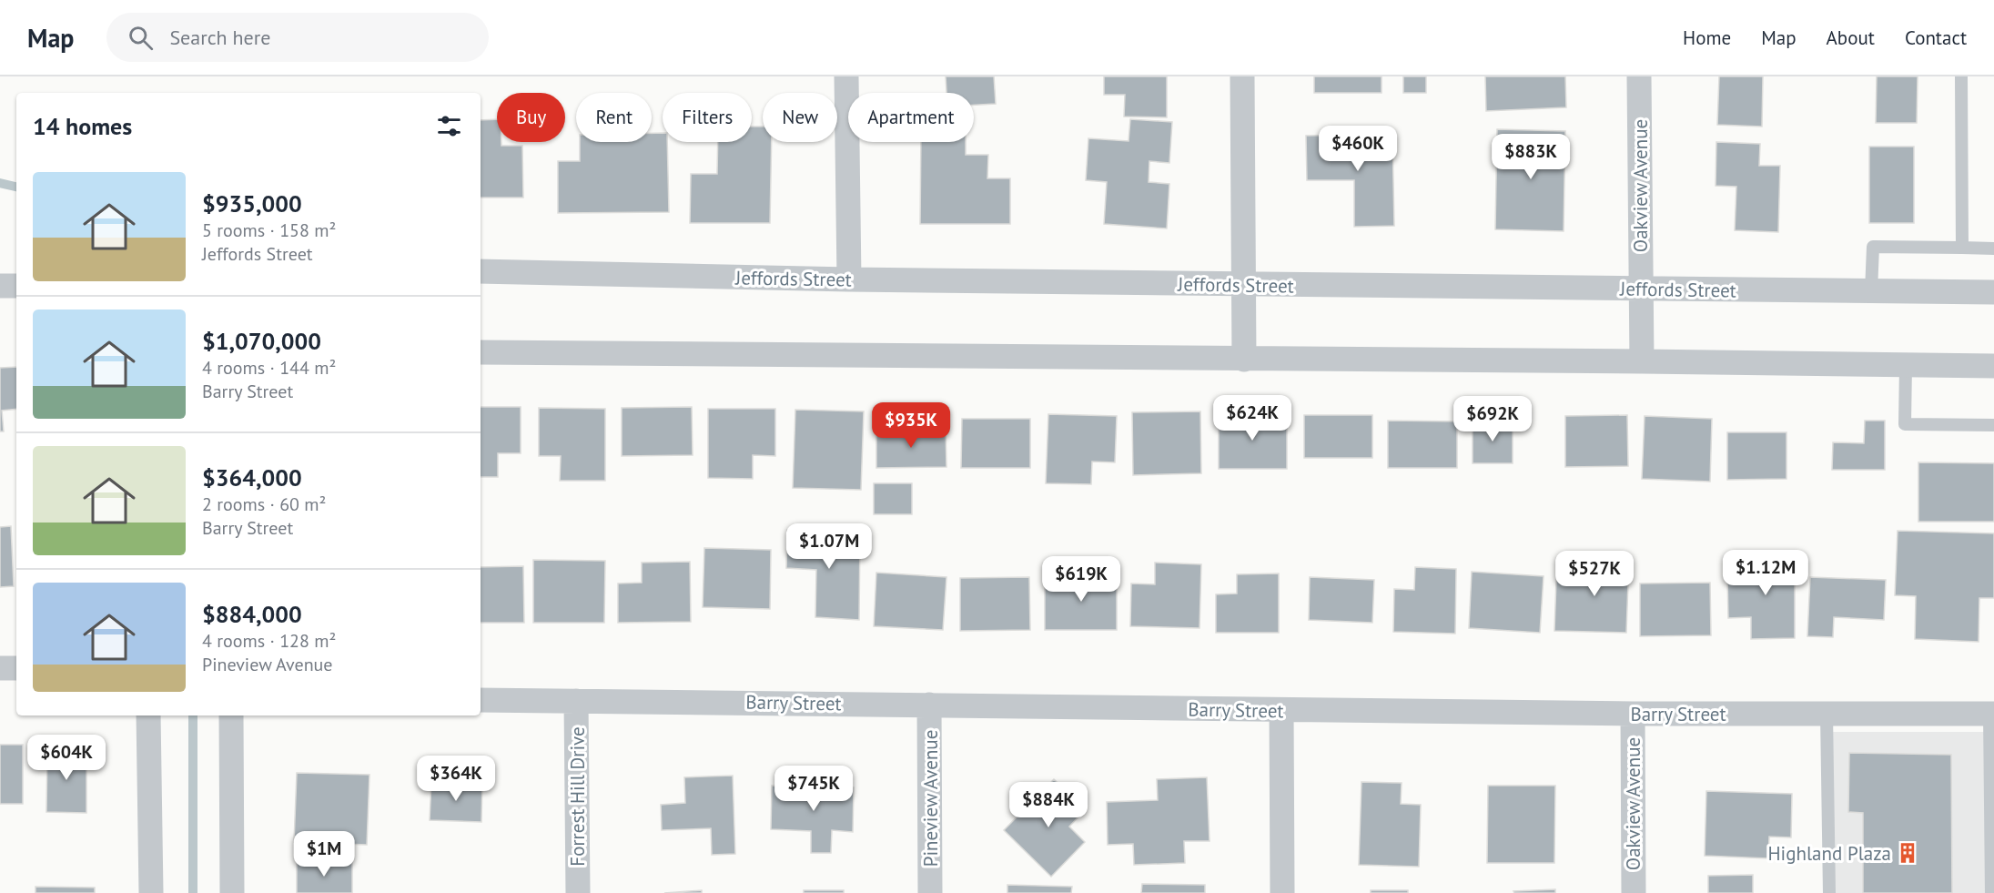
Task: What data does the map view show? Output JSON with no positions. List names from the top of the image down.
{
  "streets": {
    "street": [
      "Oakview Avenue",
      "Jeffords Street",
      "Barry Street",
      "Forrest Hill Drive",
      "Pineview Avenue"
    ]
  },
  "crossings": [
    ["Oakview Avenue", "Jeffords Street"],
    ["Oakview Avenue", "Barry Street"],
    ["Barry Street", "Forrest Hill Drive"],
    ["Barry Street", "Pineview Avenue"]
  ],
  "places": {
    "building": ["Highland Plaza"]
  },
  "page": {
    "header": "Map",
    "search": "Search here",
    "nav": [
      "Home",
      "Map",
      "About",
      "Contact"
    ],
    "chip": [
      "Buy",
      "Rent",
      "Filters",
      "New",
      "Apartment"
    ],
    "heading": "14 homes",
    "price": [
      "$460K",
      "$883K",
      "$624K",
      "$692K",
      "$935K",
      "$1.07M",
      "$1.12M",
      "$527K",
      "$619K",
      "$604K",
      "$364K",
      "$745K",
      "$884K",
      "$1M"
    ],
    "list": [
      {
        "name": "$935,000",
        "note": "5 rooms · 158 m² · Jeffords Street"
      },
      {
        "name": "$1,070,000",
        "note": "4 rooms · 144 m² · Barry Street"
      },
      {
        "name": "$364,000",
        "note": "2 rooms · 60 m² · Barry Street"
      },
      {
        "name": "$884,000",
        "note": "4 rooms · 128 m² · Pineview Avenue"
      }
    ]
  }
}
